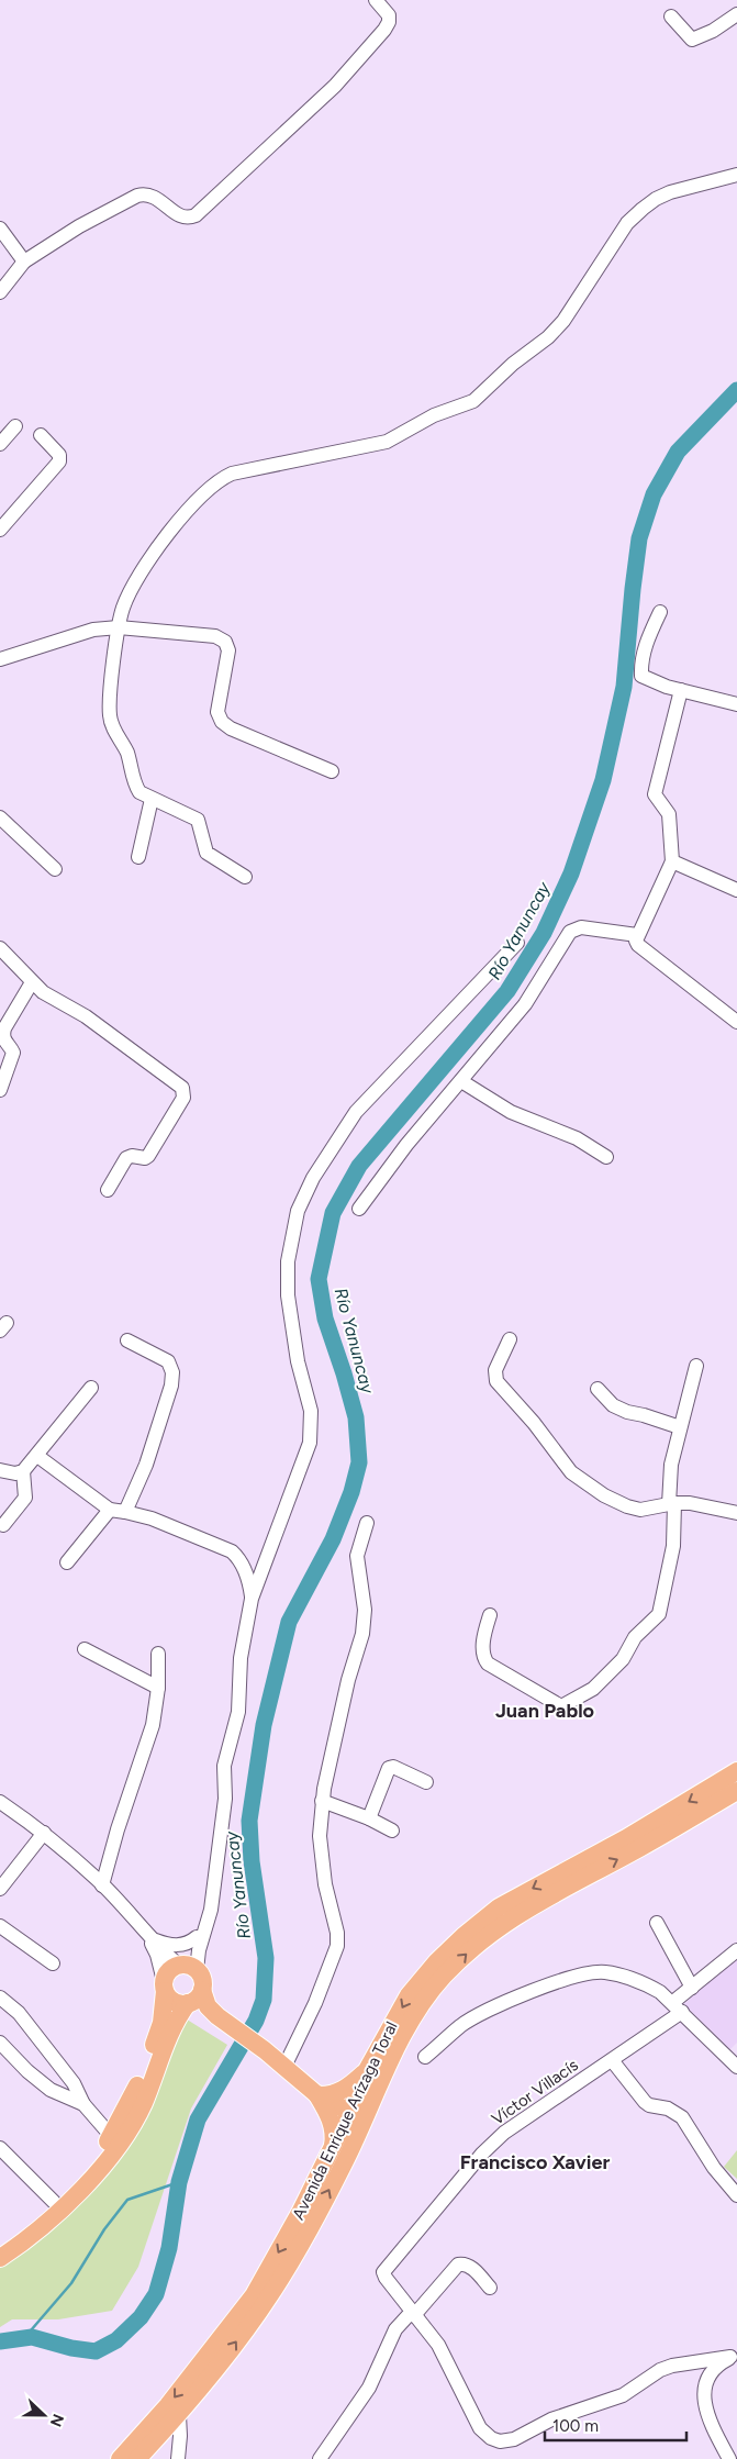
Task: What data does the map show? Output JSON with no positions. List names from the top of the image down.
{
  "streets": {
    "main road": ["Avenida Enrique Arízaga Toral"],
    "street": ["Víctor Villacís"]
  },
  "districts": ["Juan Pablo", "Francisco Xavier"],
  "water": ["Río Yanuncay"],
  "scale_bar": "100 m",
  "north": "right"
}
